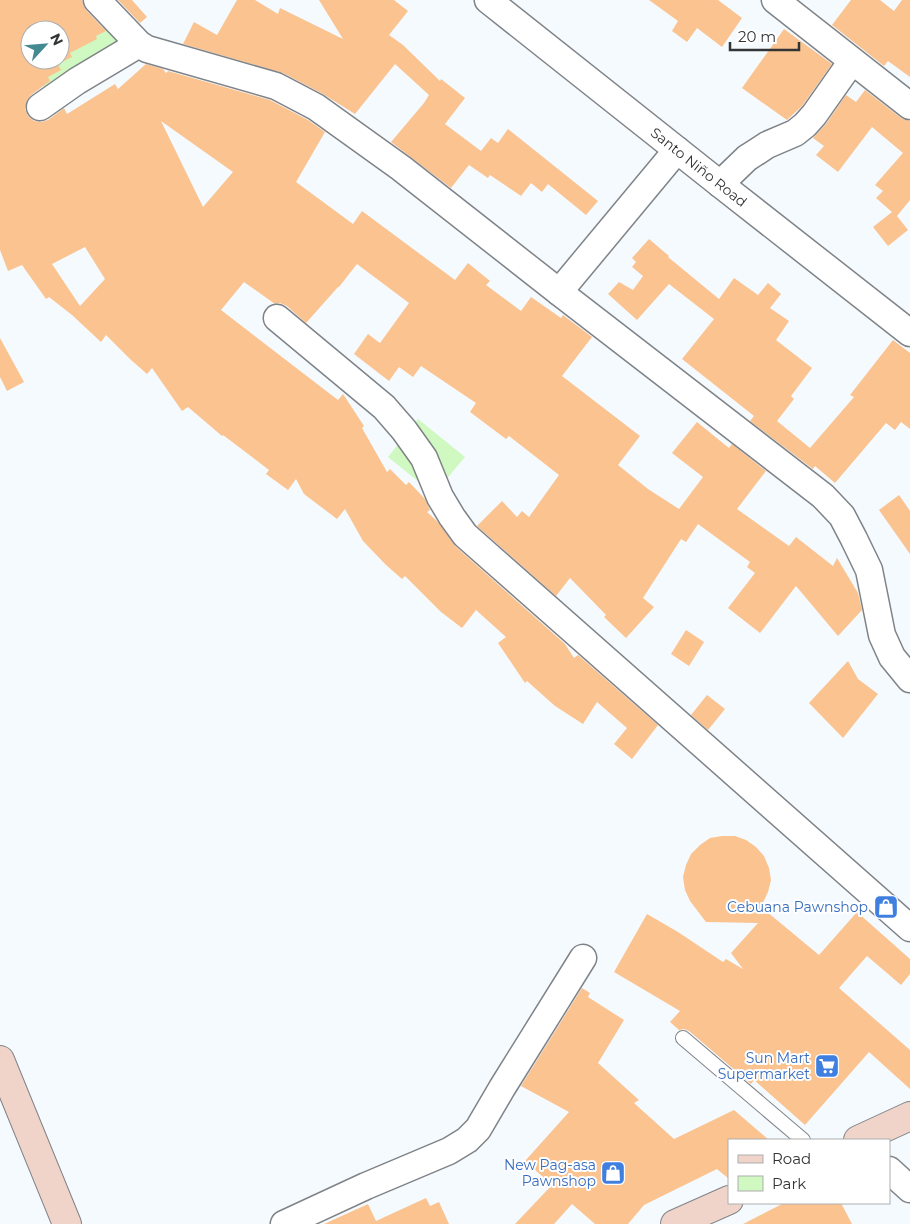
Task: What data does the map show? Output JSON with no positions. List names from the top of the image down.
{
  "streets": {
    "street": ["Santo Niño Road"]
  },
  "places": {
    "shop": ["Cebuana Pawnshop", "New Pag-asa Pawnshop"],
    "supermarket": ["Sun Mart Supermarket"]
  },
  "legend": ["Road", "Park"],
  "scale_bar": "20 m",
  "north": "top right"
}
